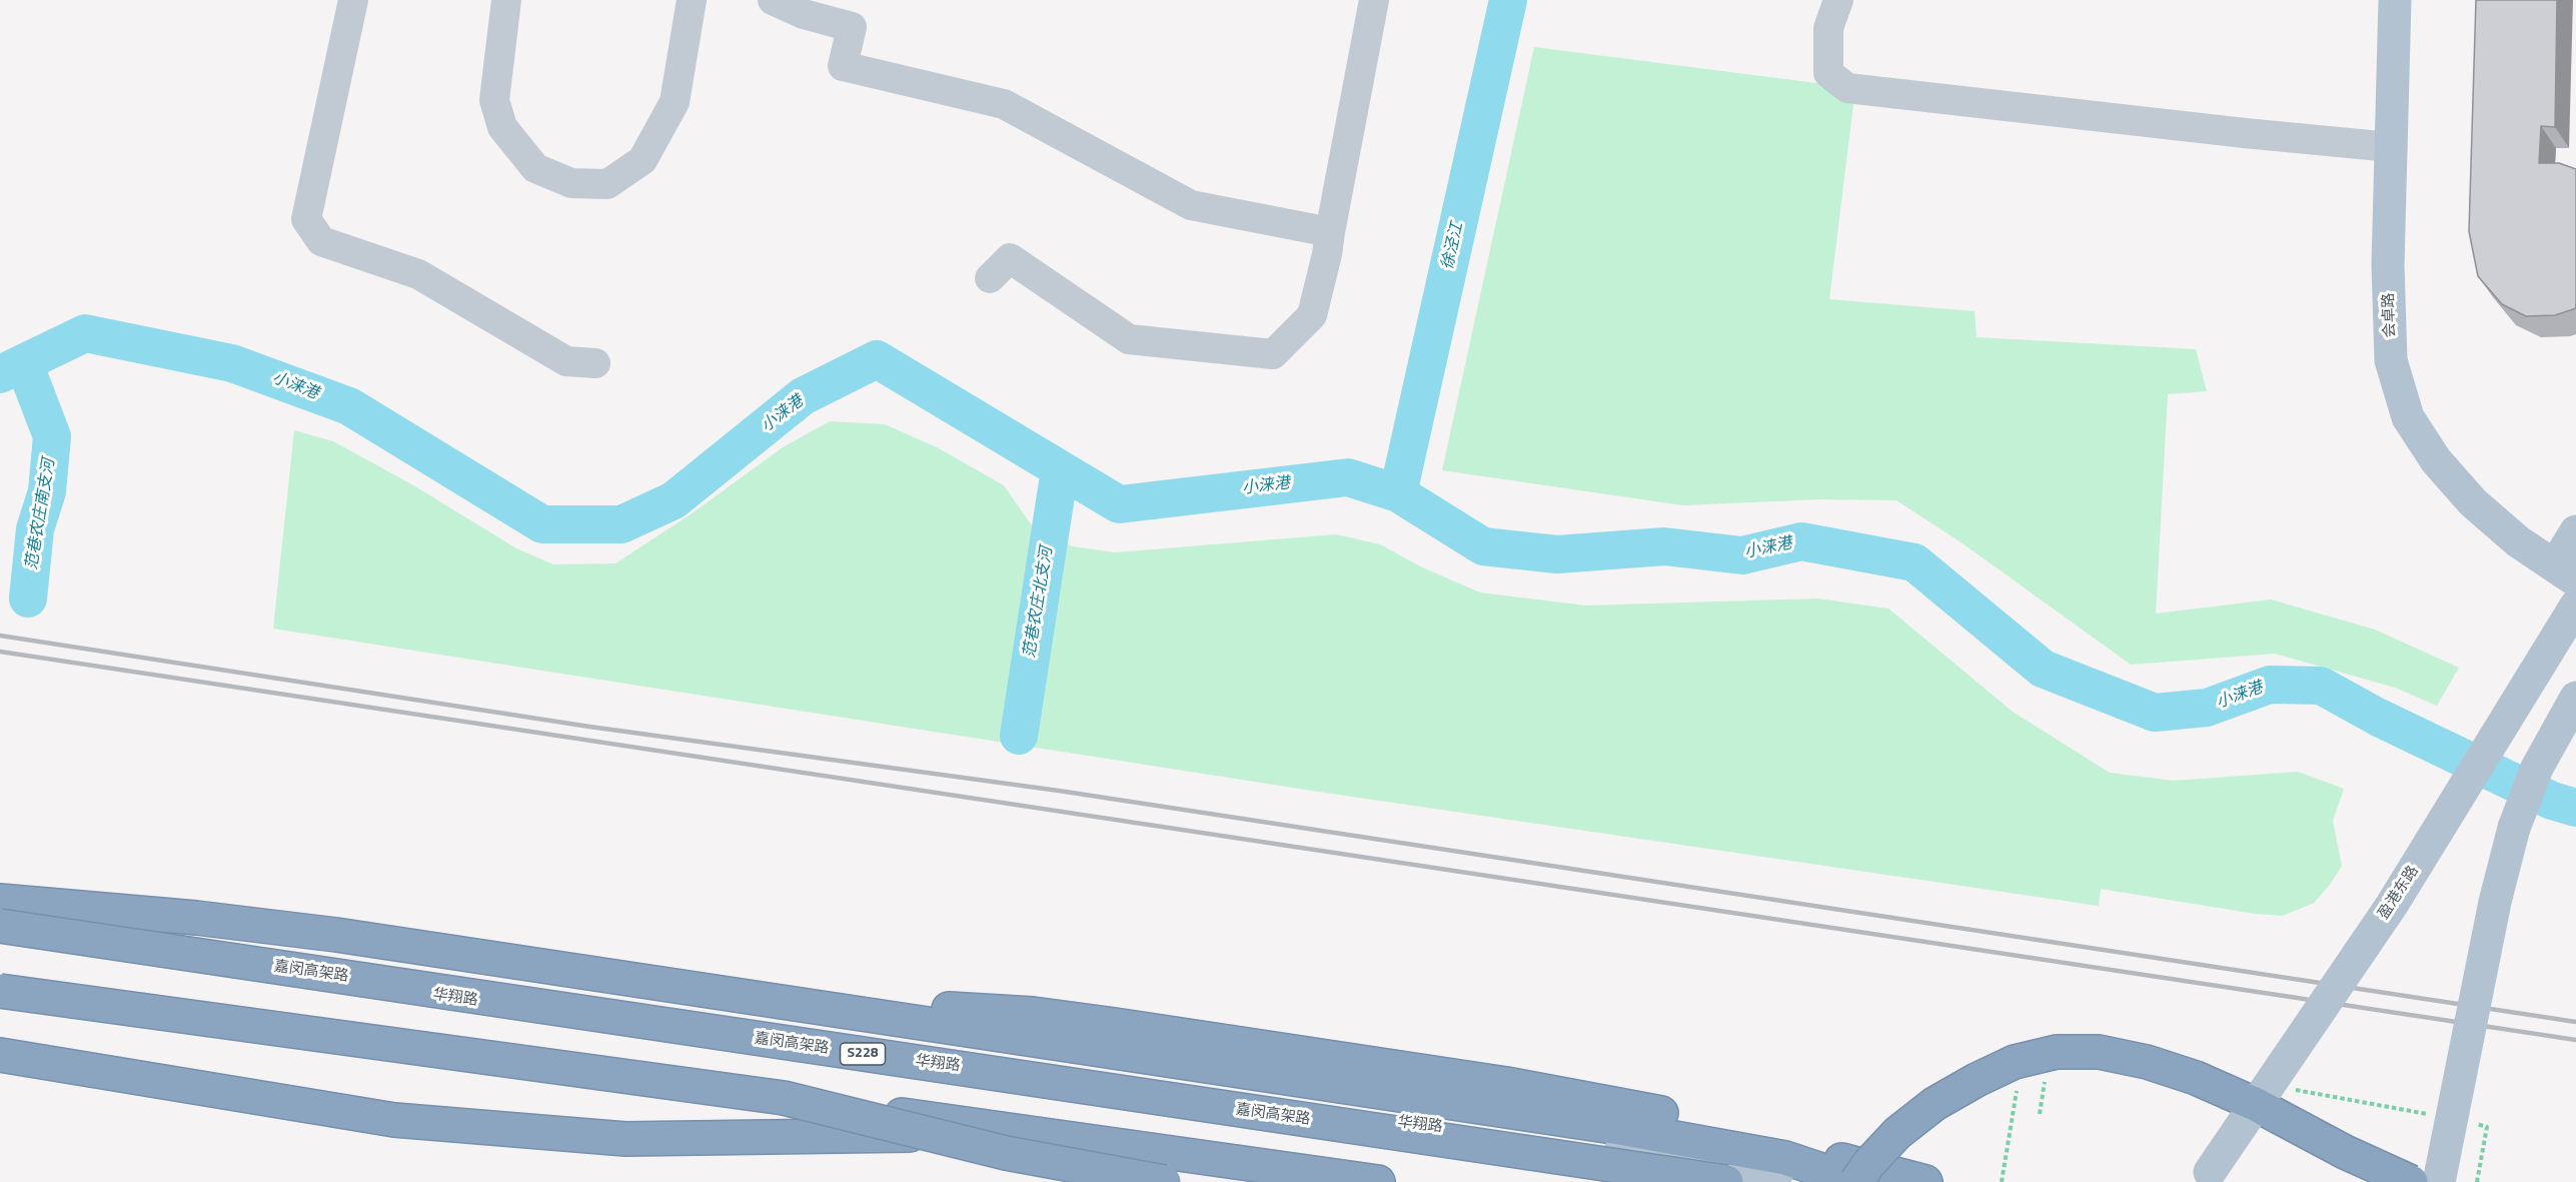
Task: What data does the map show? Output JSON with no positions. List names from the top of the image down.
{
  "streets": {
    "highway": ["嘉闵高架路", "S228"],
    "main road": ["会卓路", "盈港东路", "华翔路"]
  },
  "water": [
    "徐泾江",
    "小涞港",
    "范巷农庄南支河",
    "范巷农庄北支河"
  ]
}
